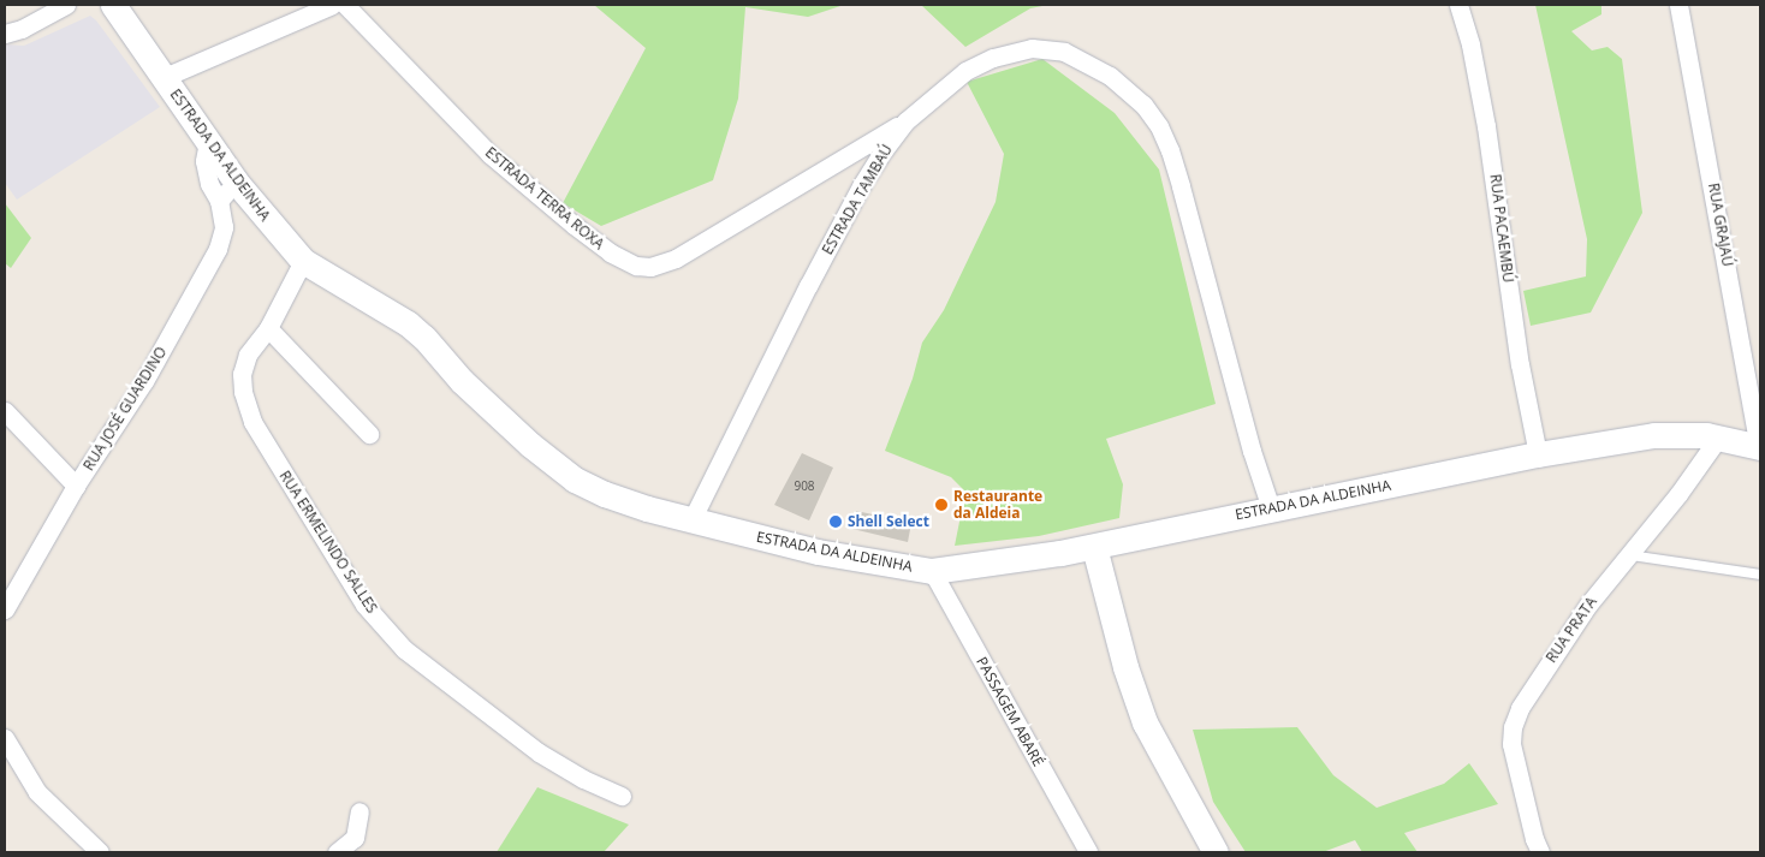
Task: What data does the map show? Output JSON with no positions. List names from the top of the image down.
{
  "streets": {
    "street": [
      "ESTRADA DA ALDEINHA",
      "ESTRADA TERRA ROXA",
      "ESTRADA TAMBAÚ",
      "RUA GRAJAÚ",
      "RUA PACAEMBÚ",
      "RUA JOSÉ GUARDINO",
      "RUA ERMELINDO SALLES",
      "RUA PRATA",
      "PASSAGEM ABARÉ"
    ]
  },
  "crossings": [
    ["ESTRADA DA ALDEINHA", "ESTRADA TAMBAÚ"],
    ["ESTRADA DA ALDEINHA", "RUA GRAJAÚ"],
    ["ESTRADA DA ALDEINHA", "RUA PACAEMBÚ"],
    ["ESTRADA DA ALDEINHA", "RUA JOSÉ GUARDINO"],
    ["ESTRADA DA ALDEINHA", "RUA ERMELINDO SALLES"],
    ["ESTRADA DA ALDEINHA", "RUA PRATA"],
    ["ESTRADA DA ALDEINHA", "PASSAGEM ABARÉ"],
    ["ESTRADA TERRA ROXA", "ESTRADA TAMBAÚ"]
  ],
  "places": ["Restaurante da Aldeia", "Shell Select"],
  "house_numbers": ["908"]
}
